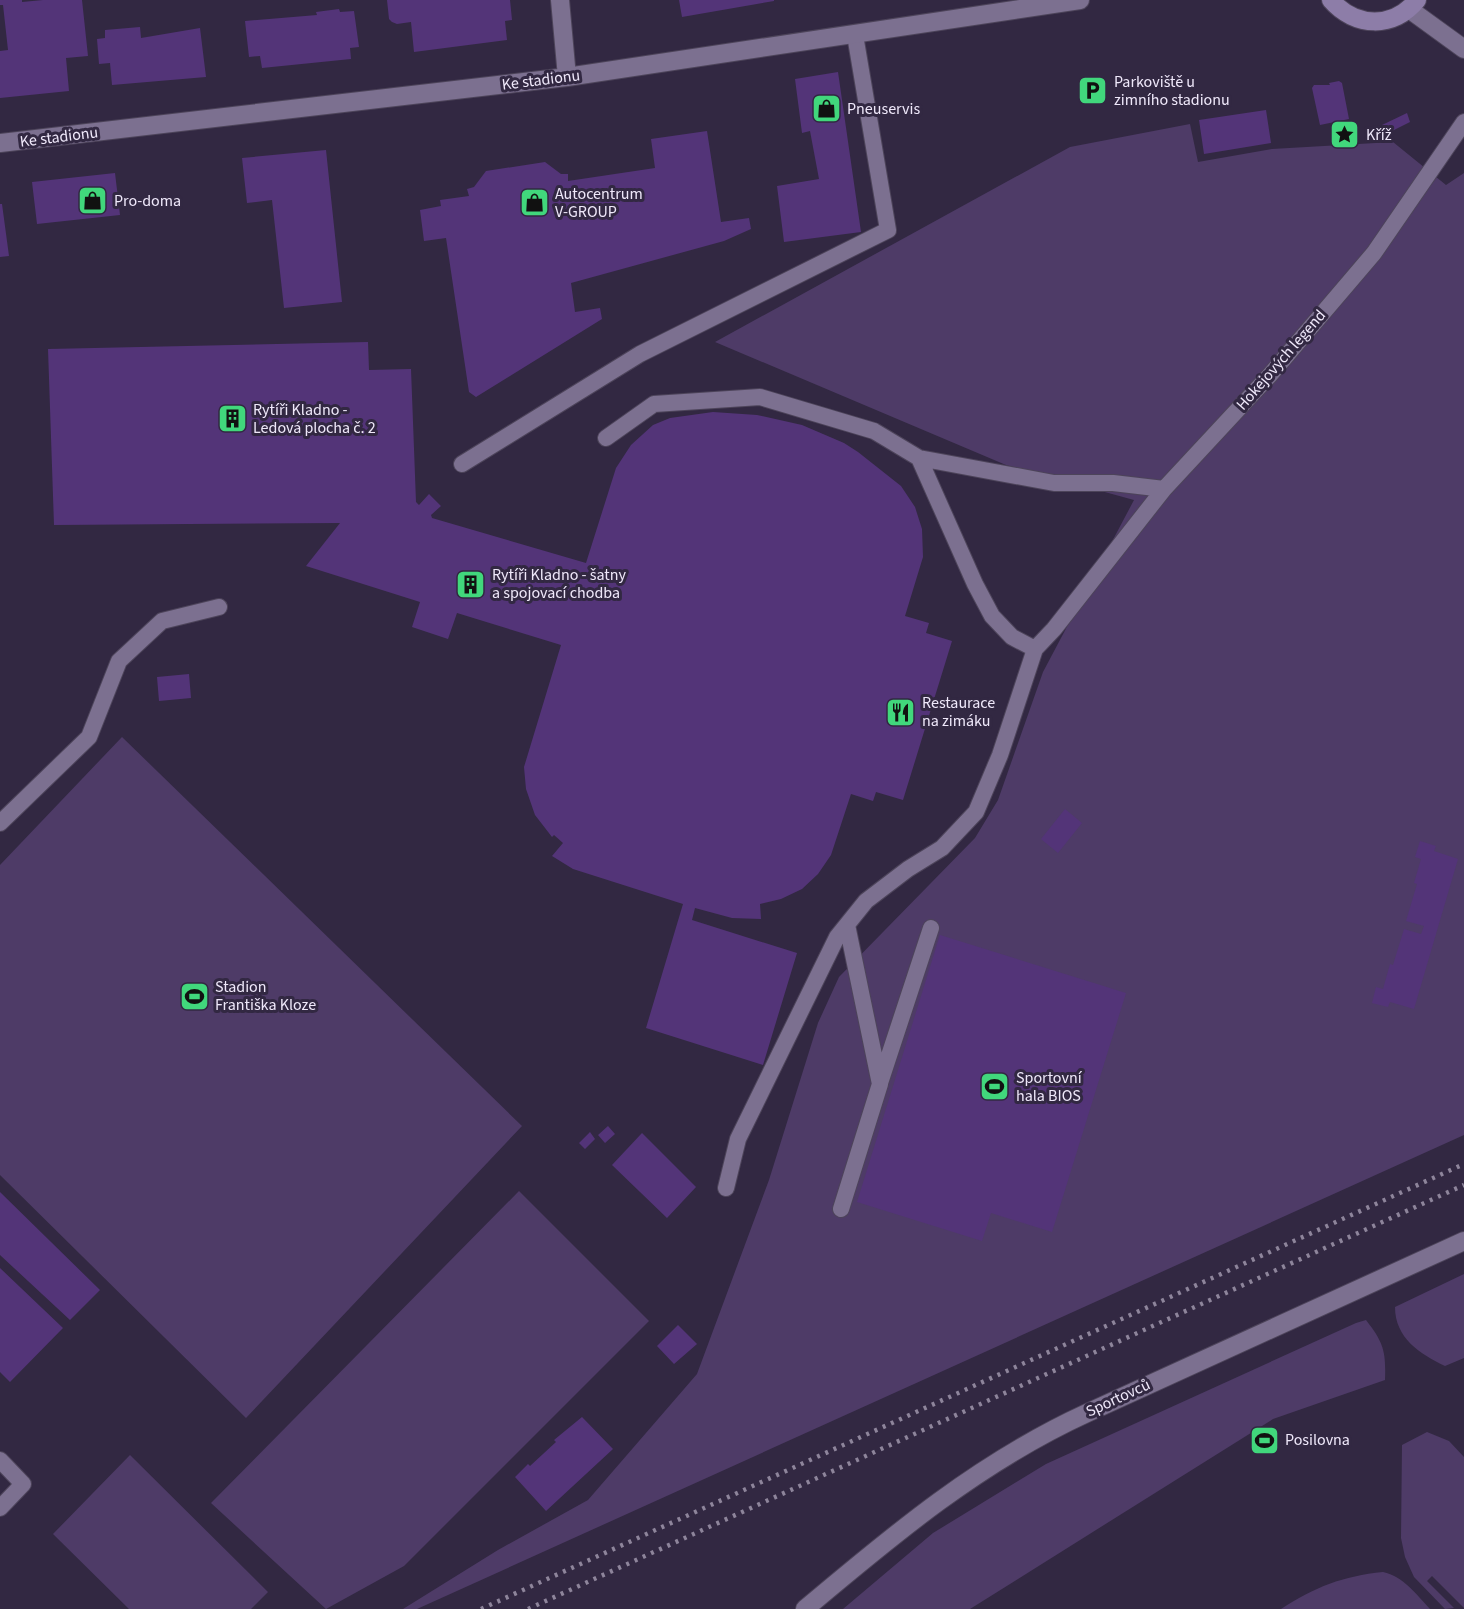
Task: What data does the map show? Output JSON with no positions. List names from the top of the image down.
{
  "streets": {
    "street": ["Ke stadionu", "Sportovců"],
    "lane": ["Hokejových legend"]
  },
  "places": {
    "parking": ["Parkoviště u zimního stadionu"],
    "shop": ["Pneuservis", "Pro-doma", "Autocentrum V-GROUP"],
    "place": ["Kříž"],
    "building": ["Rytíři Kladno - Ledová plocha č. 2", "Rytíři Kladno - šatny a spojovací chodba"],
    "restaurant": ["Restaurace na zimáku"],
    "sports": ["Stadion Františka Kloze", "Sportovní hala BIOS", "Posilovna"]
  }
}
